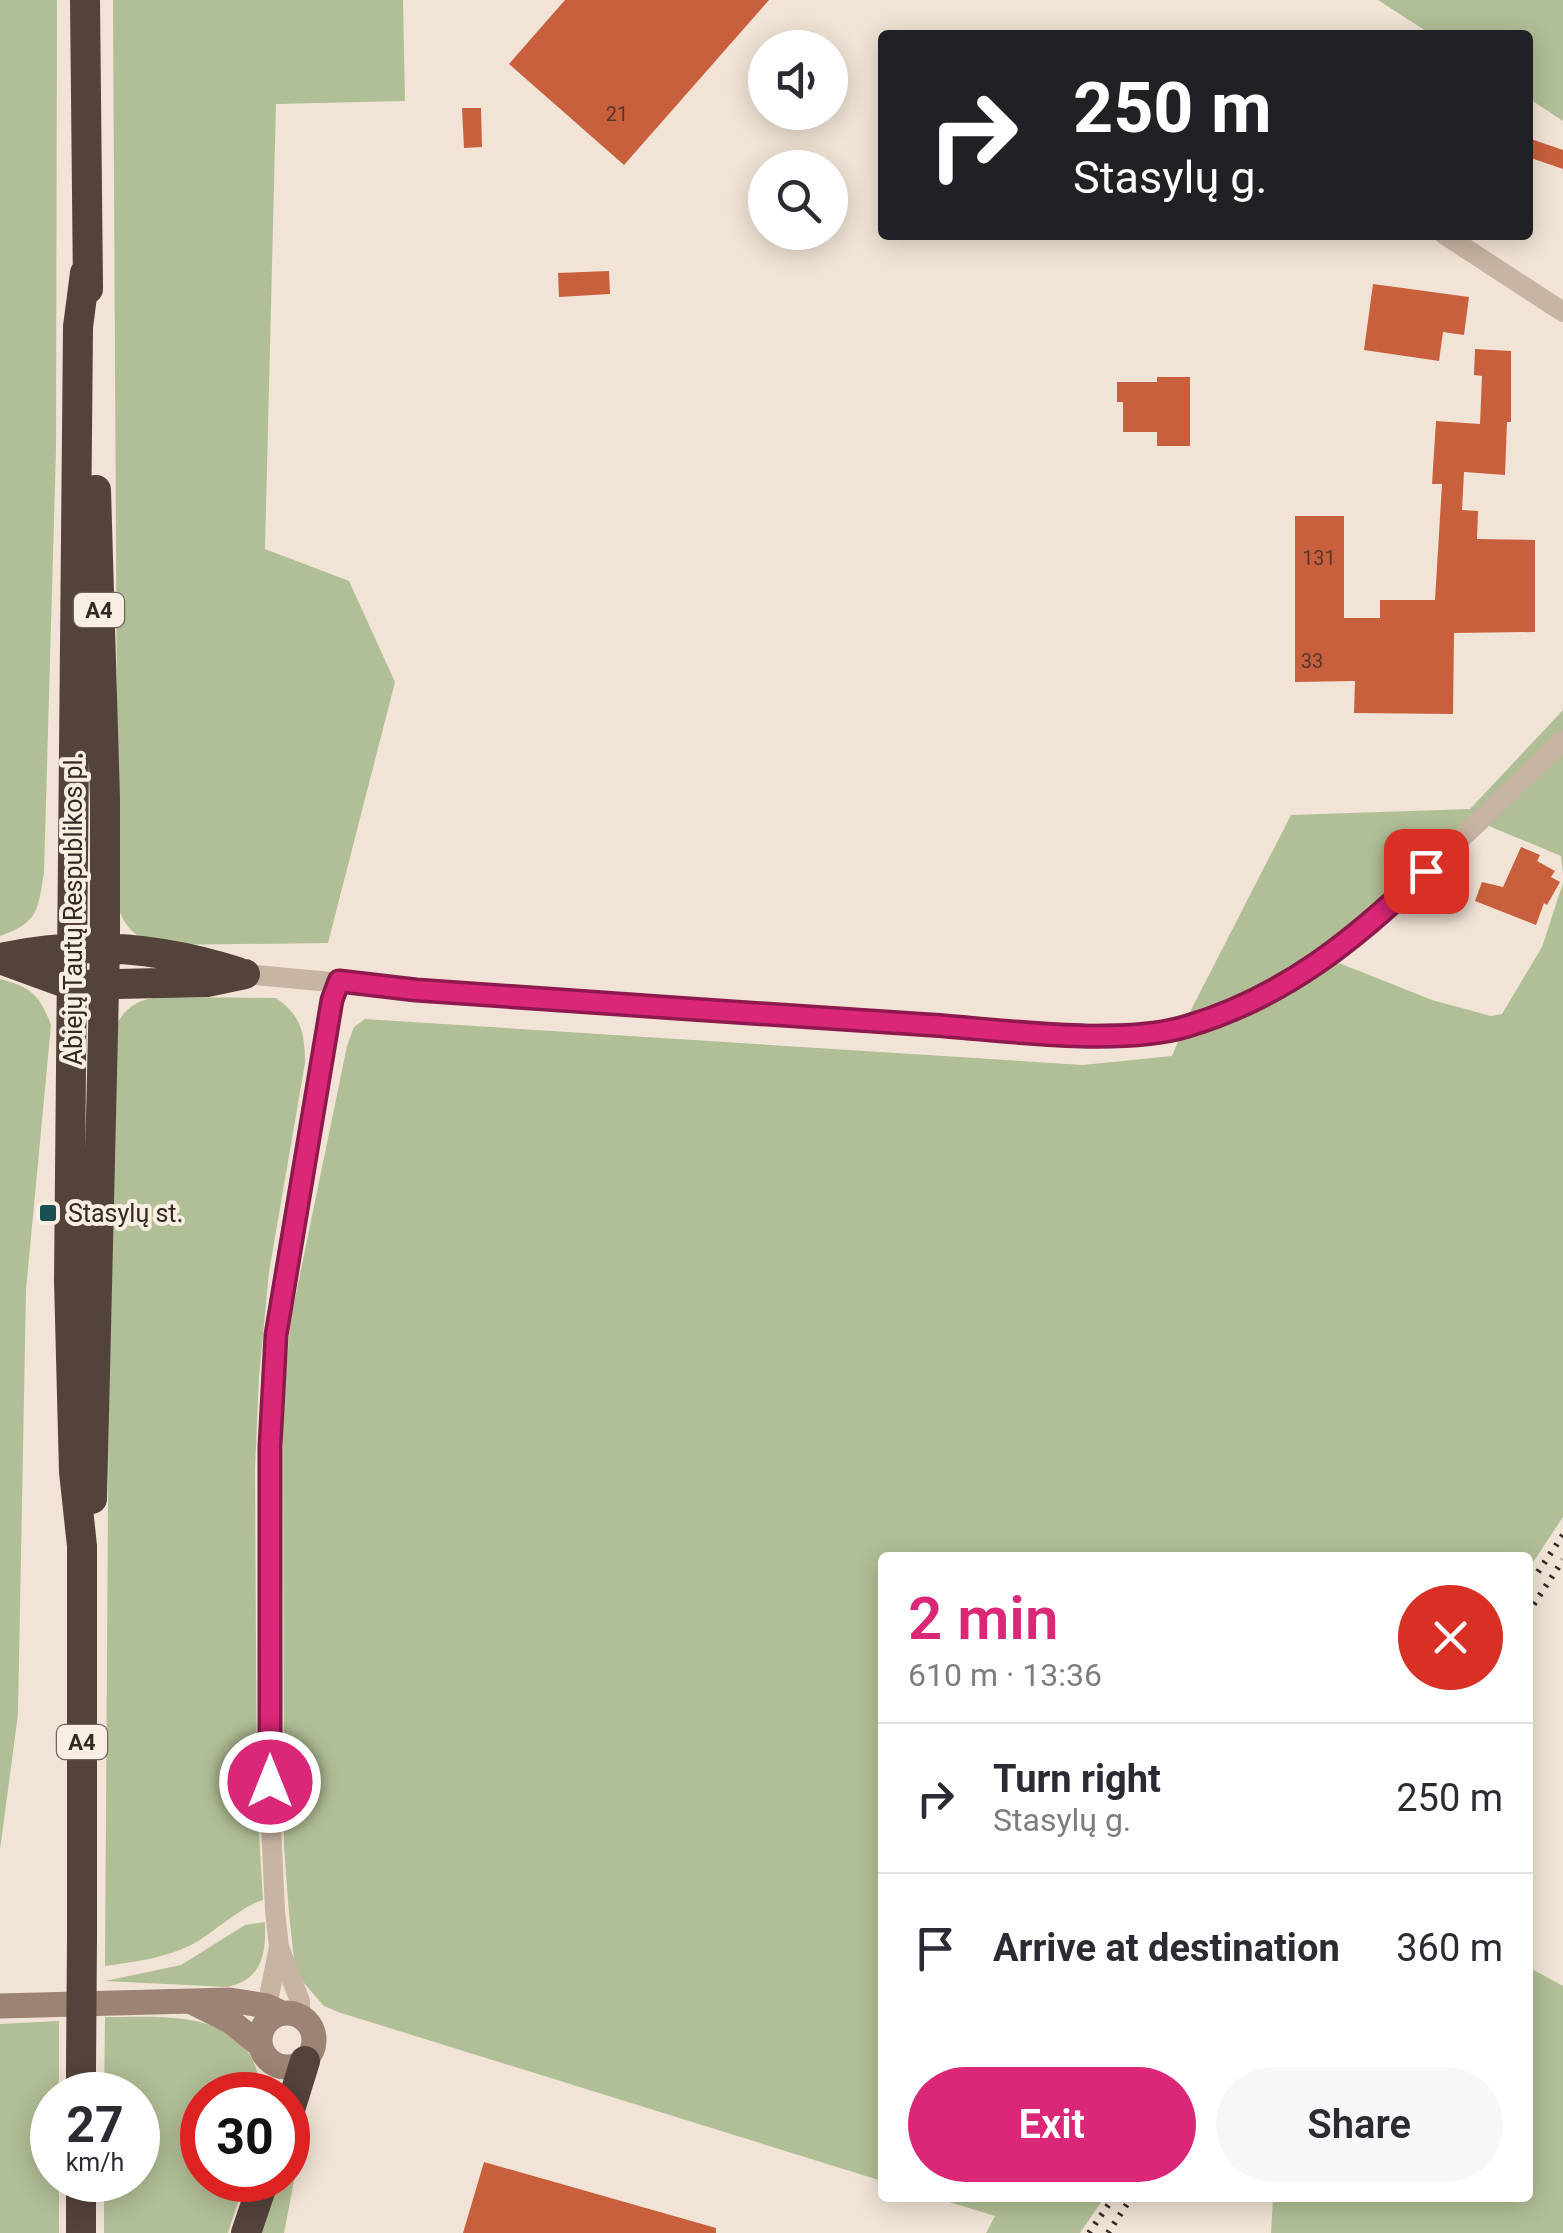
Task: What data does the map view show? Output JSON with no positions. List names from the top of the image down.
{
  "streets": {
    "highway": ["A4", "Abiejų Tautų Respublikos pl."]
  },
  "places": {
    "transit": ["Stasylų st."]
  },
  "house_numbers": ["21", "131", "33"],
  "page": {
    "turn": ["250 m", "Stasylų g."],
    "heading": ["2 min", "610 m · 13:36"],
    "list": [
      {
        "name": "Turn right",
        "note": "Stasylų g.",
        "value": "250 m"
      },
      {
        "name": "Arrive at destination",
        "value": "360 m"
      }
    ],
    "buttons": ["Exit", "Share"],
    "speed": "27 km/h",
    "limit": "30"
  }
}
